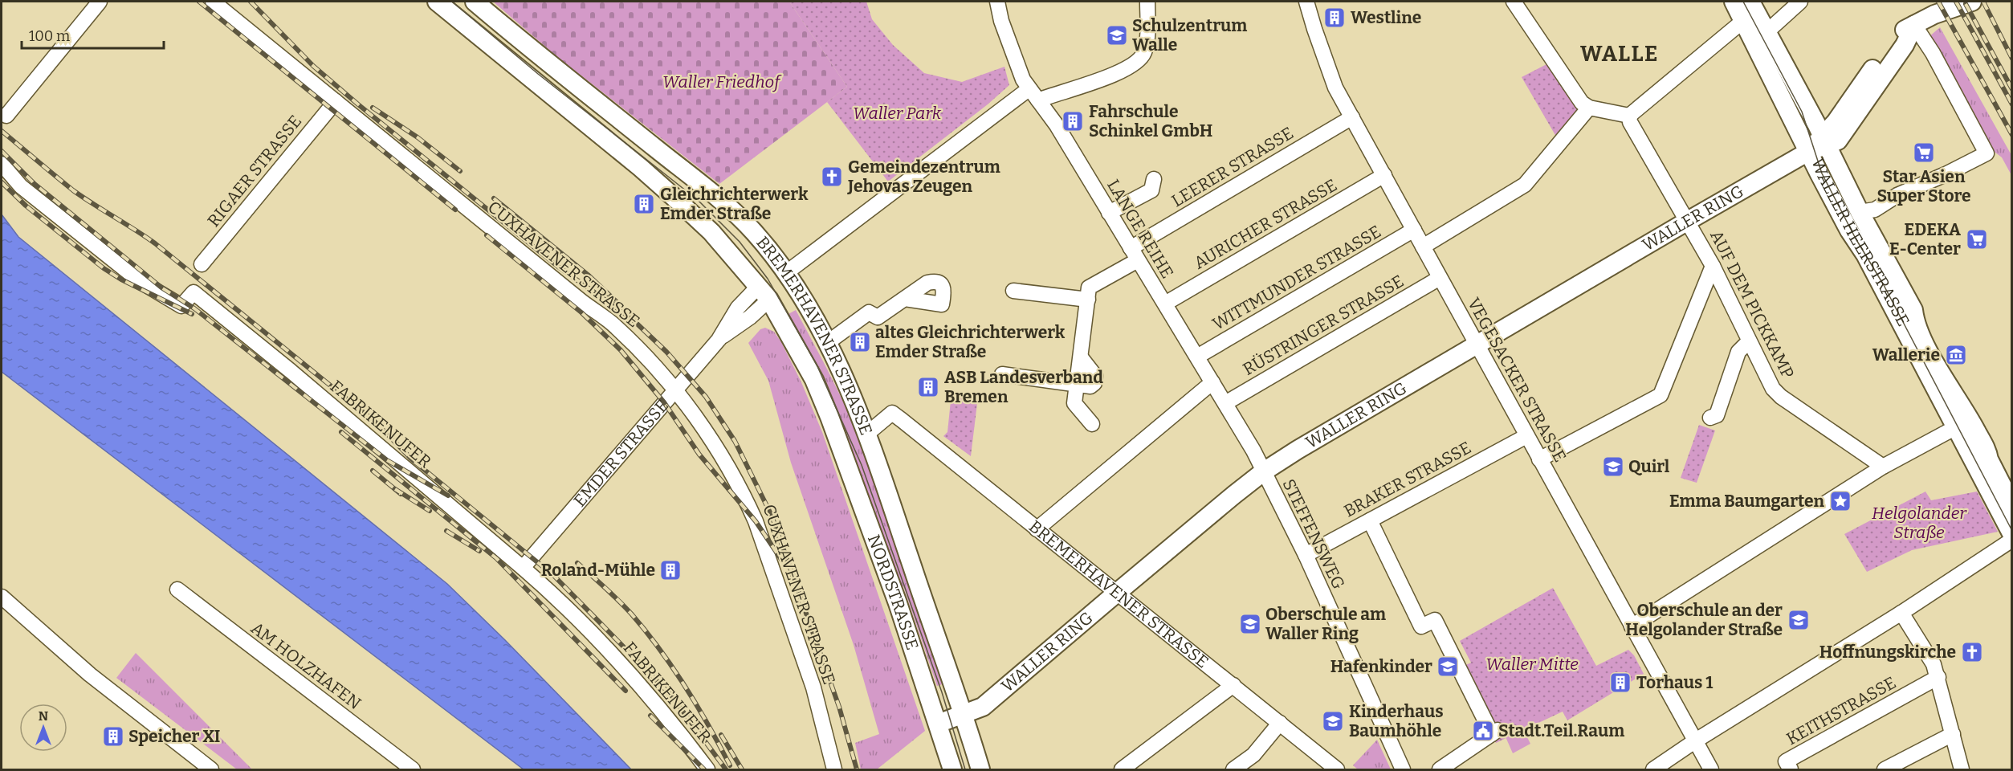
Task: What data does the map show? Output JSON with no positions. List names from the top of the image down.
{
  "streets": {
    "main road": [
      "WALLER RING",
      "WALLER HEERSTRASSE",
      "BREMERHAVENER STRASSE",
      "EMDER STRASSE",
      "NORDSTRASSE"
    ],
    "street": [
      "LEERER STRASSE",
      "RIGAER STRASSE",
      "AURICHER STRASSE",
      "LANGE REIHE",
      "CUXHAVENER STRASSE",
      "WITTMUNDER STRASSE",
      "AUF DEM PICKKAMP",
      "RÜSTRINGER STRASSE",
      "VEGESACKER STRASSE",
      "FABRIKENUFER",
      "BRAKER STRASSE",
      "STEFFENSWEG",
      "AM HOLZHAFEN",
      "KEITHSTRASSE"
    ]
  },
  "crossings": [
    ["LEERER STRASSE", "LANGE REIHE"],
    ["LEERER STRASSE", "VEGESACKER STRASSE"],
    ["RIGAER STRASSE", "CUXHAVENER STRASSE"],
    ["WALLER RING", "LANGE REIHE"],
    ["WALLER RING", "WALLER HEERSTRASSE"],
    ["WALLER RING", "AUF DEM PICKKAMP"],
    ["WALLER RING", "BREMERHAVENER STRASSE"],
    ["WALLER RING", "VEGESACKER STRASSE"],
    ["WALLER RING", "STEFFENSWEG"],
    ["WALLER RING", "NORDSTRASSE"],
    ["AURICHER STRASSE", "LANGE REIHE"],
    ["AURICHER STRASSE", "VEGESACKER STRASSE"],
    ["LANGE REIHE", "WITTMUNDER STRASSE"],
    ["LANGE REIHE", "RÜSTRINGER STRASSE"],
    ["LANGE REIHE", "EMDER STRASSE"],
    ["LANGE REIHE", "STEFFENSWEG"],
    ["CUXHAVENER STRASSE", "EMDER STRASSE"],
    ["WITTMUNDER STRASSE", "VEGESACKER STRASSE"],
    ["RÜSTRINGER STRASSE", "VEGESACKER STRASSE"],
    ["BREMERHAVENER STRASSE", "EMDER STRASSE"],
    ["BREMERHAVENER STRASSE", "NORDSTRASSE"],
    ["VEGESACKER STRASSE", "BRAKER STRASSE"],
    ["FABRIKENUFER", "EMDER STRASSE"],
    ["BRAKER STRASSE", "STEFFENSWEG"]
  ],
  "districts": ["WALLE"],
  "parks": [
    "Waller Friedhof",
    "Waller Park",
    "Helgolander Straße",
    "Waller Mitte"
  ],
  "places": {
    "building": [
      "Westline",
      "Fahrschule Schinkel GmbH",
      "Gleichrichterwerk Emder Straße",
      "altes Gleichrichterwerk Emder Straße",
      "ASB Landesverband Bremen",
      "Roland-Mühle",
      "Torhaus 1",
      "Speicher XI"
    ],
    "school or university": [
      "Schulzentrum Walle",
      "Quirl",
      "Oberschule an der Helgolander Straße",
      "Oberschule am Waller Ring",
      "Hafenkinder",
      "Kinderhaus Baumhöhle"
    ],
    "supermarket": ["Star Asien Super Store", "EDEKA E-Center"],
    "church": ["Gemeindezentrum Jehovas Zeugen", "Hoffnungskirche"],
    "museum": ["Wallerie"],
    "place": ["Emma Baumgarten"],
    "public building": ["Stadt.Teil.Raum"]
  },
  "scale_bar": "100 m",
  "north": "top"
}
